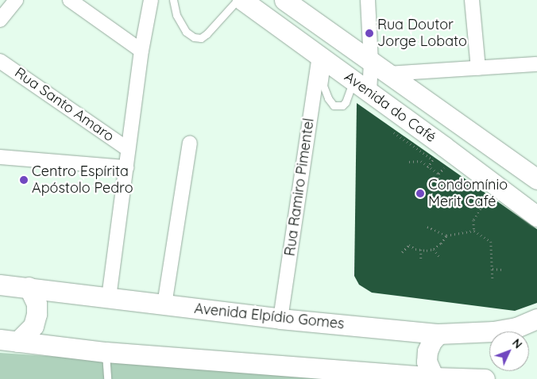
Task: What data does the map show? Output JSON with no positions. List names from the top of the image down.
{
  "streets": {
    "main road": ["Avenida do Café", "Avenida Elpídio Gomes"],
    "street": ["Rua Santo Amaro", "Rua Ramiro Pimentel"]
  },
  "crossings": [
    ["Avenida do Café", "Rua Ramiro Pimentel"],
    ["Rua Ramiro Pimentel", "Avenida Elpídio Gomes"]
  ],
  "places": ["Rua Doutor Jorge Lobato", "Centro Espírita Apóstolo Pedro", "Condomínio Merit Café"],
  "north": "top right"
}
